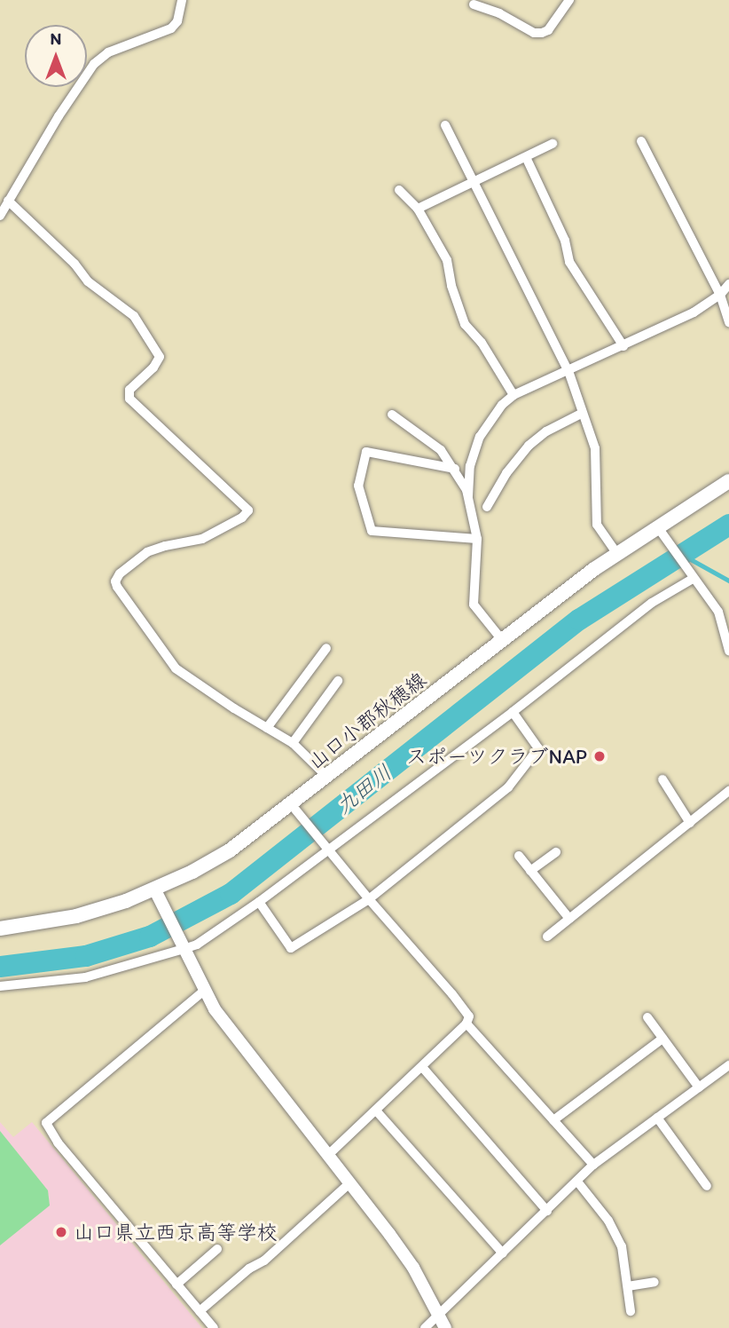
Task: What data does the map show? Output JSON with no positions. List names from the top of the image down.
{
  "streets": {
    "main road": ["山口小郡秋穂線"]
  },
  "water": ["九田川"],
  "places": ["スポーツクラブNAP", "山口県立西京高等学校"],
  "north": "top"
}
